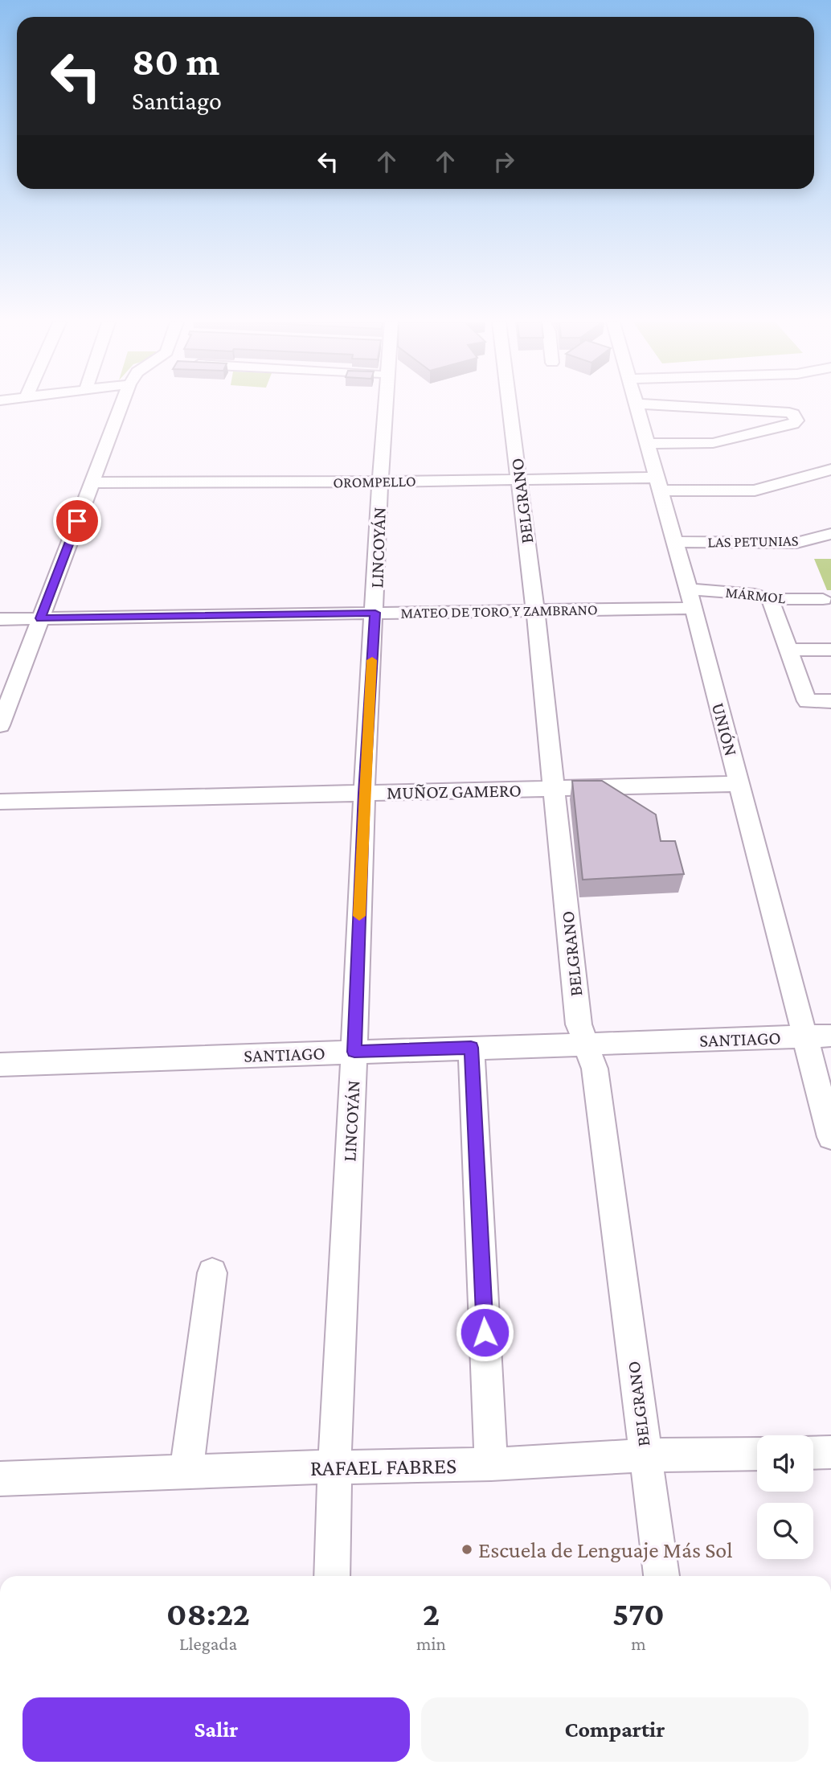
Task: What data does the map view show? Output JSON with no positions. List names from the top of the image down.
{
  "streets": {
    "street": [
      "OROMPELLO",
      "BELGRANO",
      "LAS PETUNIAS",
      "LINCOYÁN",
      "MÁRMOL",
      "MATEO DE TORO Y ZAMBRANO",
      "UNIÓN",
      "MUÑOZ GAMERO",
      "SANTIAGO",
      "RAFAEL FABRES"
    ]
  },
  "crossings": [
    ["OROMPELLO", "BELGRANO"],
    ["OROMPELLO", "LINCOYÁN"],
    ["OROMPELLO", "UNIÓN"],
    ["BELGRANO", "MATEO DE TORO Y ZAMBRANO"],
    ["BELGRANO", "MUÑOZ GAMERO"],
    ["BELGRANO", "SANTIAGO"],
    ["BELGRANO", "RAFAEL FABRES"],
    ["LAS PETUNIAS", "UNIÓN"],
    ["LINCOYÁN", "MATEO DE TORO Y ZAMBRANO"],
    ["LINCOYÁN", "MUÑOZ GAMERO"],
    ["LINCOYÁN", "SANTIAGO"],
    ["LINCOYÁN", "RAFAEL FABRES"],
    ["MÁRMOL", "MATEO DE TORO Y ZAMBRANO"],
    ["MÁRMOL", "UNIÓN"],
    ["MATEO DE TORO Y ZAMBRANO", "UNIÓN"],
    ["UNIÓN", "MUÑOZ GAMERO"],
    ["UNIÓN", "SANTIAGO"]
  ],
  "places": ["Escuela de Lenguaje Más Sol"],
  "page": {
    "turn": ["80 m", "Santiago"],
    "eta": [
      "08:22",
      "Llegada",
      "2",
      "min",
      "570",
      "m"
    ],
    "buttons": ["Salir", "Compartir"]
  }
}
